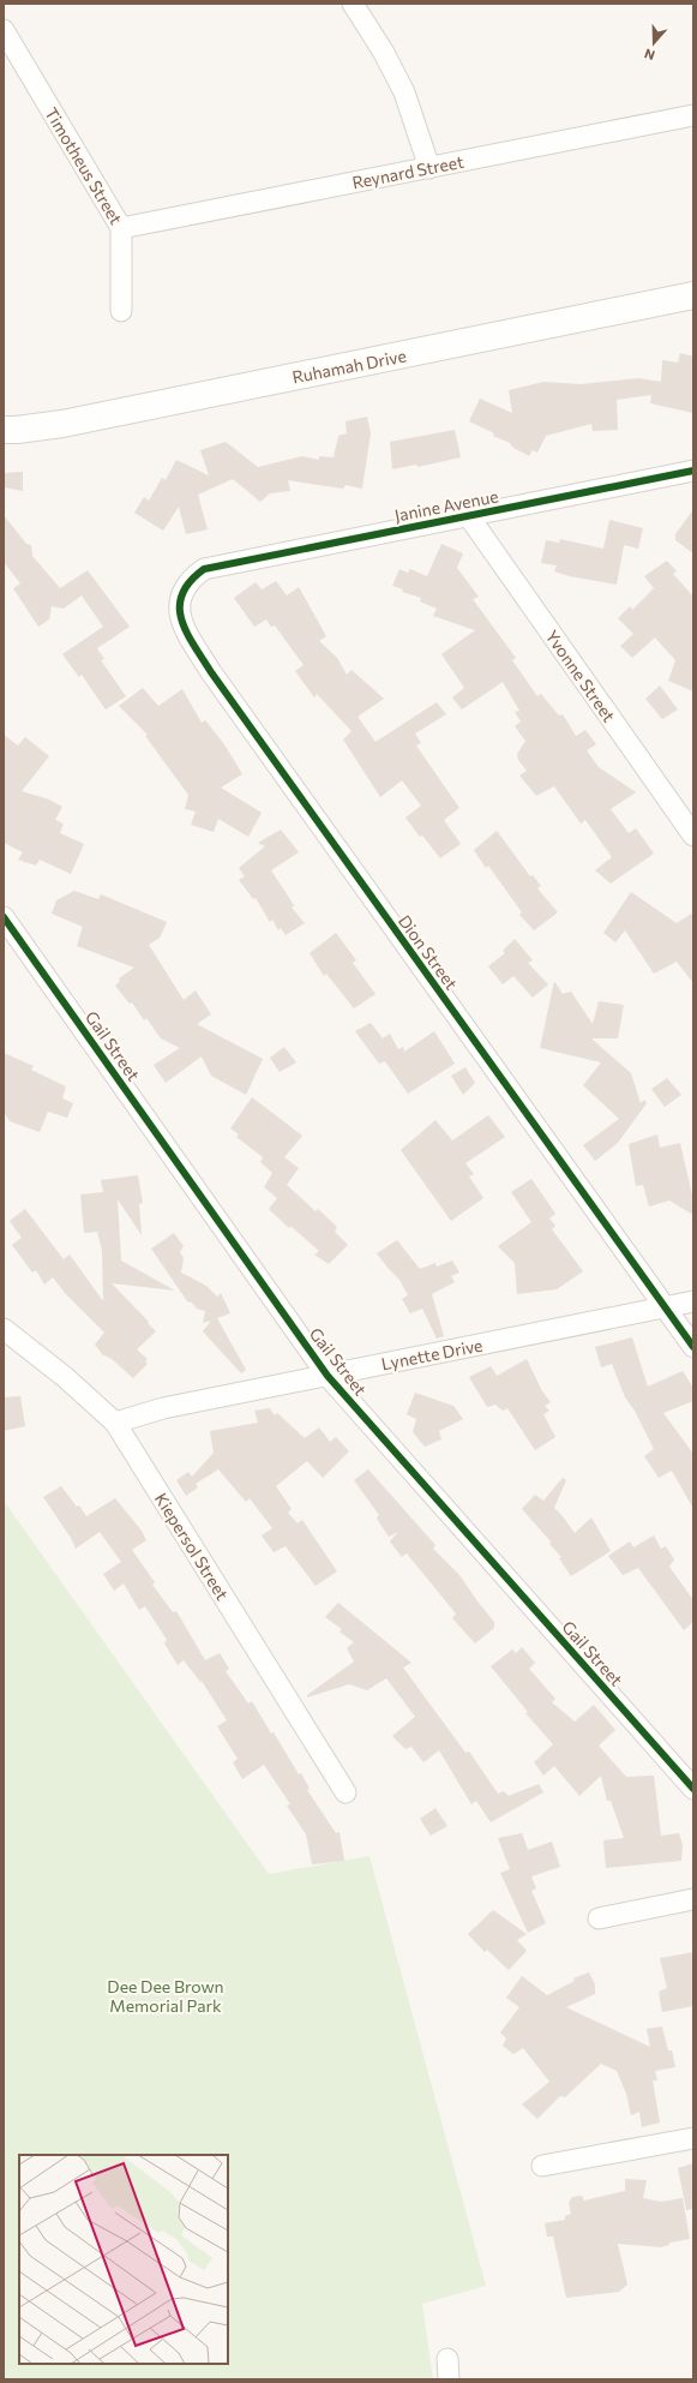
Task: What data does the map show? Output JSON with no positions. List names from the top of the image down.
{
  "streets": {
    "street": [
      "Timotheus Street",
      "Reynard Street",
      "Ruhamah Drive",
      "Janine Avenue",
      "Yvonne Street",
      "Dion Street",
      "Gail Street",
      "Lynette Drive",
      "Kiepersol Street"
    ]
  },
  "crossings": [
    ["Timotheus Street", "Reynard Street"],
    ["Janine Avenue", "Yvonne Street"],
    ["Janine Avenue", "Dion Street"],
    ["Dion Street", "Lynette Drive"],
    ["Gail Street", "Lynette Drive"],
    ["Lynette Drive", "Kiepersol Street"]
  ],
  "parks": ["Dee Dee Brown Memorial Park"],
  "north": "bottom"
}
